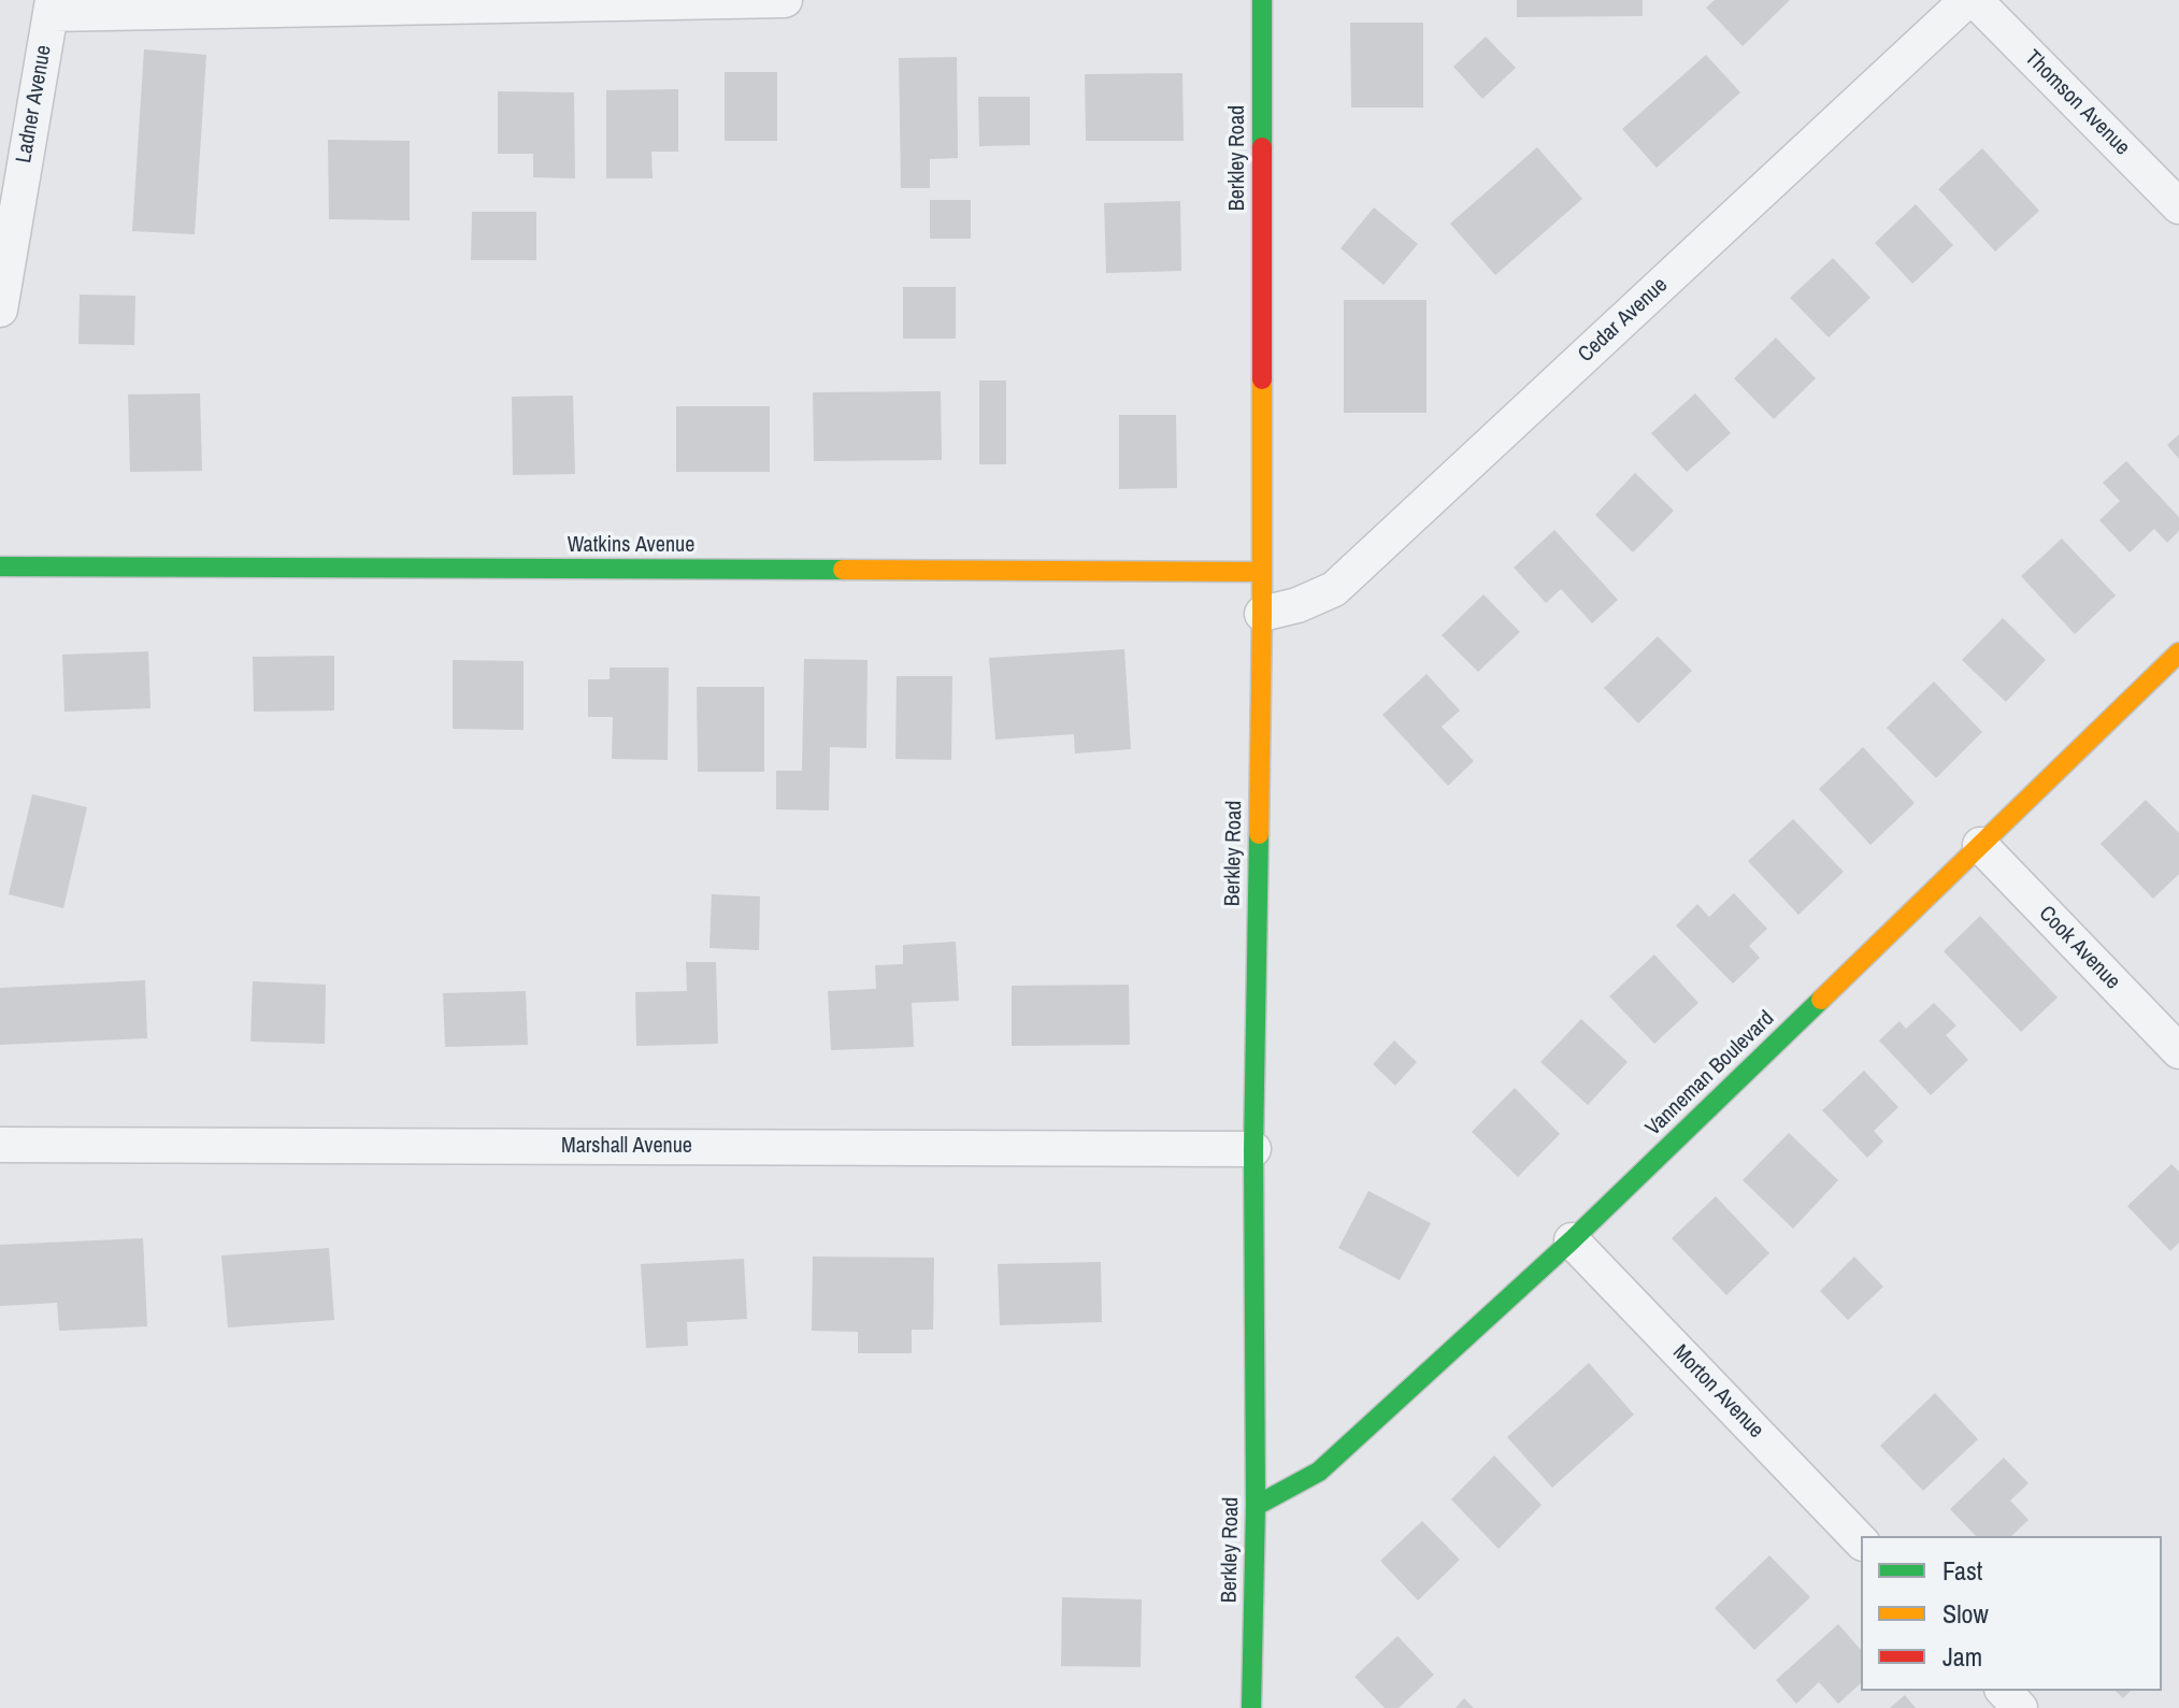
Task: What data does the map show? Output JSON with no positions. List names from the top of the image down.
{
  "streets": {
    "street": [
      "Thomson Avenue",
      "Ladner Avenue",
      "Berkley Road",
      "Cedar Avenue",
      "Watkins Avenue",
      "Cook Avenue",
      "Vanneman Boulevard",
      "Marshall Avenue",
      "Morton Avenue"
    ]
  },
  "crossings": [
    ["Berkley Road", "Cedar Avenue"],
    ["Berkley Road", "Watkins Avenue"],
    ["Berkley Road", "Vanneman Boulevard"],
    ["Berkley Road", "Marshall Avenue"],
    ["Cook Avenue", "Vanneman Boulevard"],
    ["Vanneman Boulevard", "Morton Avenue"]
  ],
  "legend": ["Fast", "Slow", "Jam"]
}
